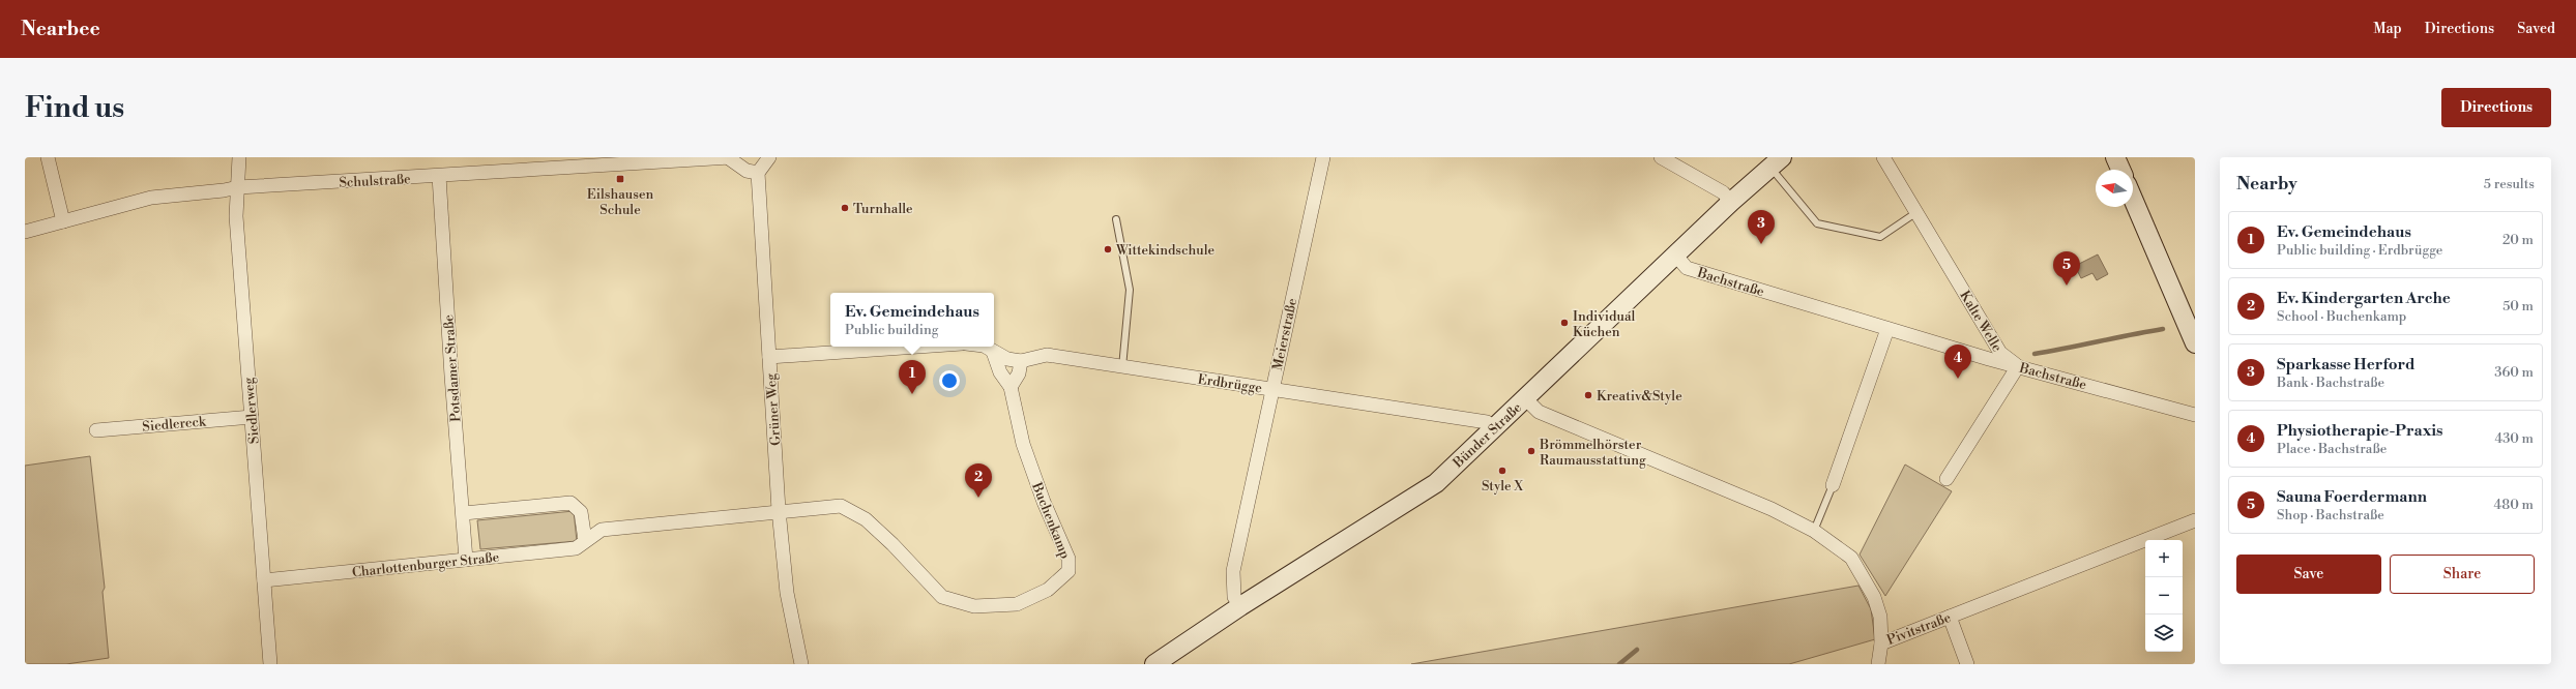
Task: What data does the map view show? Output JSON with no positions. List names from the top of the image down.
{
  "streets": {
    "main road": ["Bünder Straße"],
    "street": [
      "Schulstraße",
      "Bachstraße",
      "Kalte Welle",
      "Meierstraße",
      "Potsdamer Straße",
      "Erdbrügge",
      "Grüner Weg",
      "Siedlerweg",
      "Siedlereck",
      "Buchenkamp",
      "Charlottenburger Straße",
      "Pivitstraße"
    ]
  },
  "crossings": [
    ["Schulstraße", "Potsdamer Straße"],
    ["Schulstraße", "Siedlerweg"],
    ["Bachstraße", "Kalte Welle"],
    ["Bachstraße", "Bünder Straße"],
    ["Meierstraße", "Erdbrügge"],
    ["Meierstraße", "Bünder Straße"],
    ["Potsdamer Straße", "Charlottenburger Straße"],
    ["Erdbrügge", "Bünder Straße"],
    ["Grüner Weg", "Buchenkamp"],
    ["Grüner Weg", "Charlottenburger Straße"],
    ["Siedlerweg", "Siedlereck"],
    ["Siedlerweg", "Charlottenburger Straße"],
    ["Bünder Straße", "Pivitstraße"],
    ["Buchenkamp", "Charlottenburger Straße"]
  ],
  "places": {
    "transit": ["Eilshausen Schule"],
    "other": [
      "Turnhalle",
      "Wittekindschule",
      "Individual Küchen",
      "Kreativ&Style",
      "Brömmelhörster Raumausstattung",
      "Style X"
    ]
  },
  "north": "left",
  "page": {
    "header": "Nearbee",
    "nav": ["Map", "Directions", "Saved"],
    "buttons": [
      "Directions",
      ["Save", "Share"]
    ],
    "title": "Find us",
    "heading": ["Nearby", "5 results"],
    "pins": [
      "3",
      "5",
      "4",
      "1",
      "2"
    ],
    "list": [
      {
        "mark": "1",
        "name": "Ev. Gemeindehaus",
        "note": "Public building · Erdbrügge",
        "value": "20 m"
      },
      {
        "mark": "2",
        "name": "Ev. Kindergarten Arche",
        "note": "School · Buchenkamp",
        "value": "50 m"
      },
      {
        "mark": "3",
        "name": "Sparkasse Herford",
        "note": "Bank · Bachstraße",
        "value": "360 m"
      },
      {
        "mark": "4",
        "name": "Physiotherapie-Praxis",
        "note": "Place · Bachstraße",
        "value": "430 m"
      },
      {
        "mark": "5",
        "name": "Sauna Foerdermann",
        "note": "Shop · Bachstraße",
        "value": "480 m"
      }
    ],
    "popup": ["Ev. Gemeindehaus", "Public building"],
    "map_buttons": ["+", "−"]
  }
}
